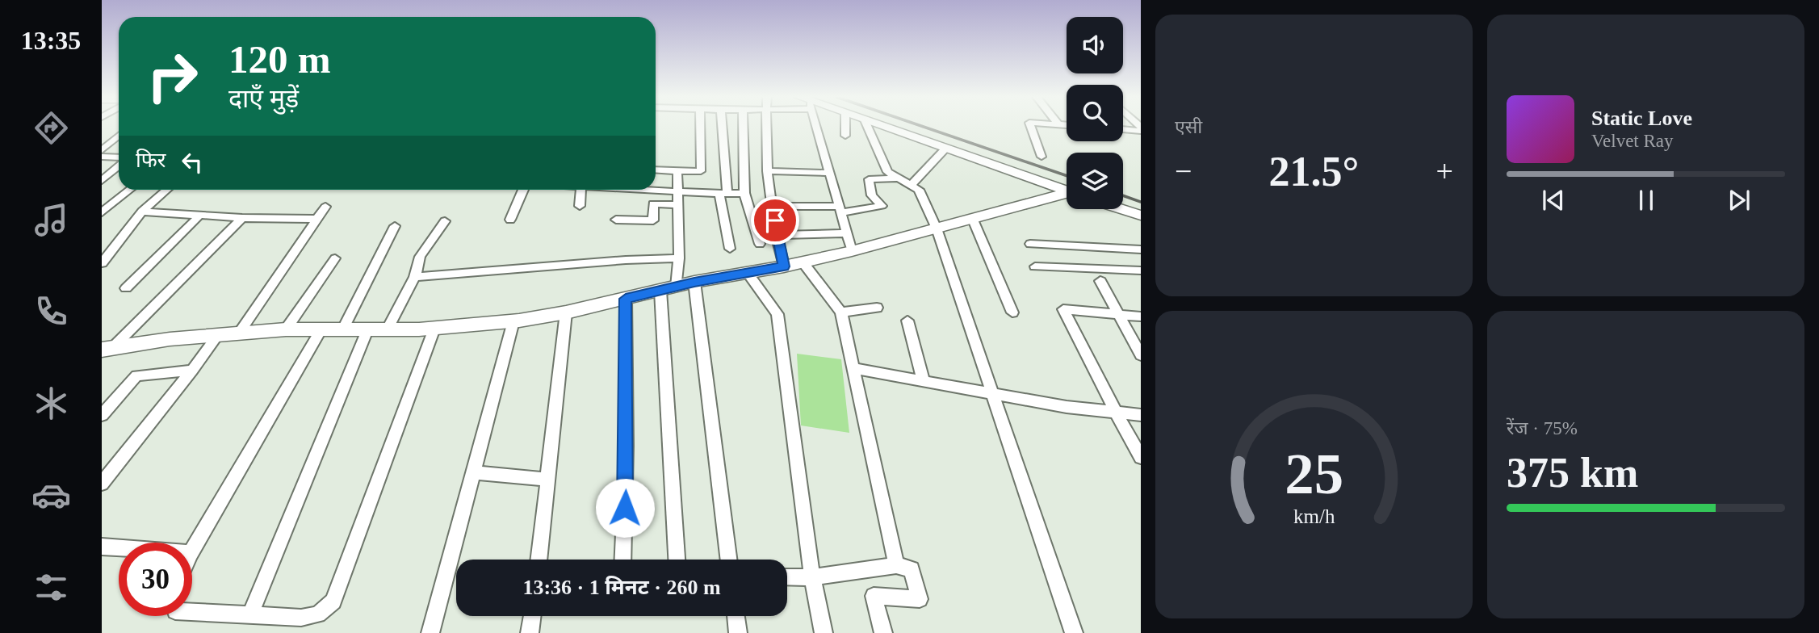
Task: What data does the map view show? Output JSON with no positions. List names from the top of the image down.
{
  "page": {
    "tabs": "13:35",
    "tile": [
      "एसी",
      ["रेंज · 75%", "375 km"]
    ],
    "turn": ["120 m", "दाएँ मुड़ें"],
    "song": ["Static Love", "Velvet Ray"],
    "then": "फिर",
    "heat": ["−", "21.5°", "+"],
    "limit": "30",
    "trip": "13:36 · 1 मिनट · 260 m",
    "gauge": ["25", "km/h"]
  }
}
